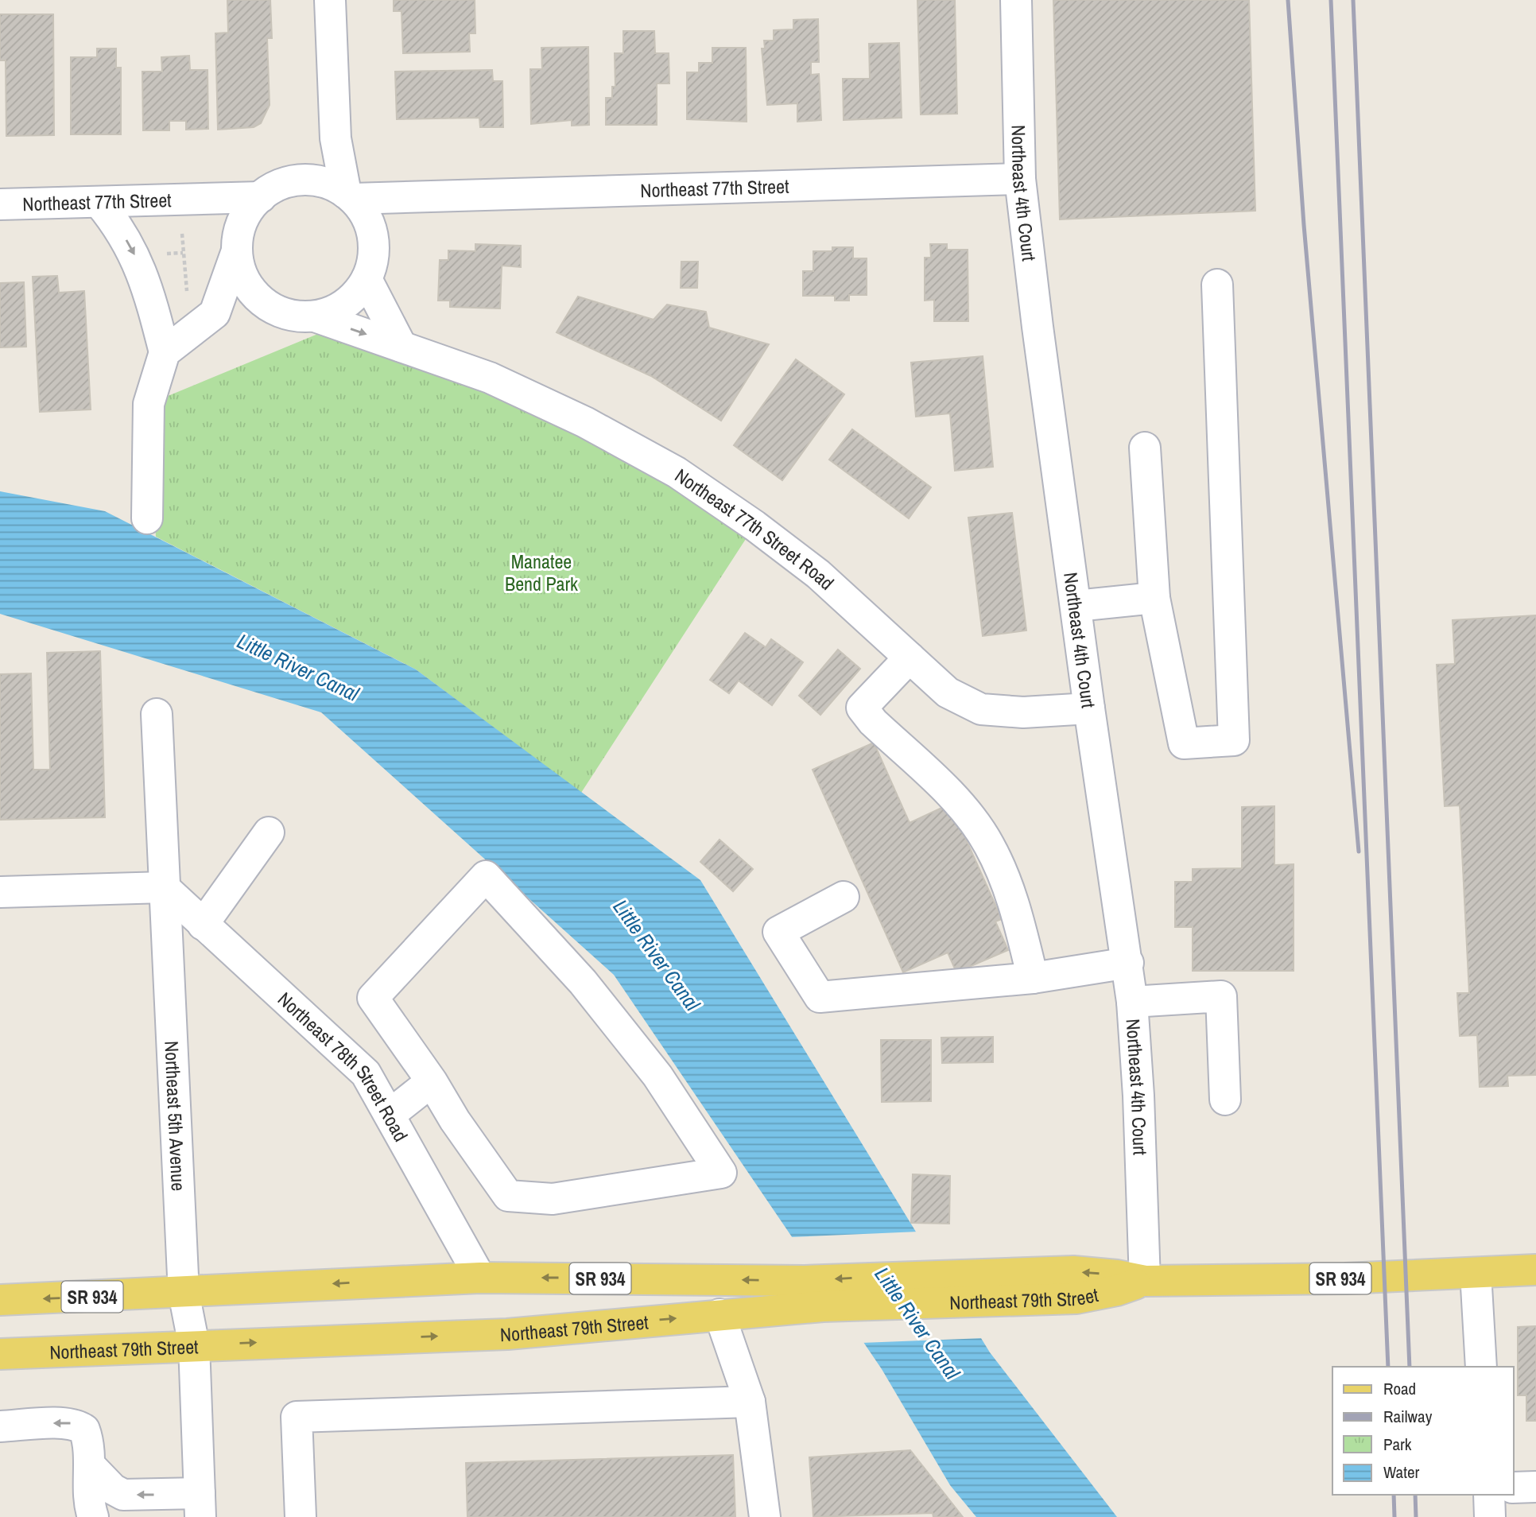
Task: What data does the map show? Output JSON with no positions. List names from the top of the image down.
{
  "streets": {
    "main road": ["SR 934", "Northeast 79th Street"],
    "street": [
      "Northeast 77th Street",
      "Northeast 4th Court",
      "Northeast 77th Street Road",
      "Northeast 78th Street Road",
      "Northeast 5th Avenue"
    ]
  },
  "crossings": [
    ["Northeast 77th Street", "Northeast 4th Court"],
    ["Northeast 77th Street", "Northeast 77th Street Road"],
    ["Northeast 4th Court", "Northeast 77th Street Road"],
    ["Northeast 4th Court", "Northeast 79th Street"],
    ["Northeast 78th Street Road", "Northeast 5th Avenue"],
    ["Northeast 78th Street Road", "Northeast 79th Street"],
    ["Northeast 5th Avenue", "Northeast 79th Street"]
  ],
  "water": ["Little River Canal"],
  "parks": ["Manatee Bend Park"],
  "legend": [
    "Road",
    "Railway",
    "Park",
    "Water"
  ]
}
